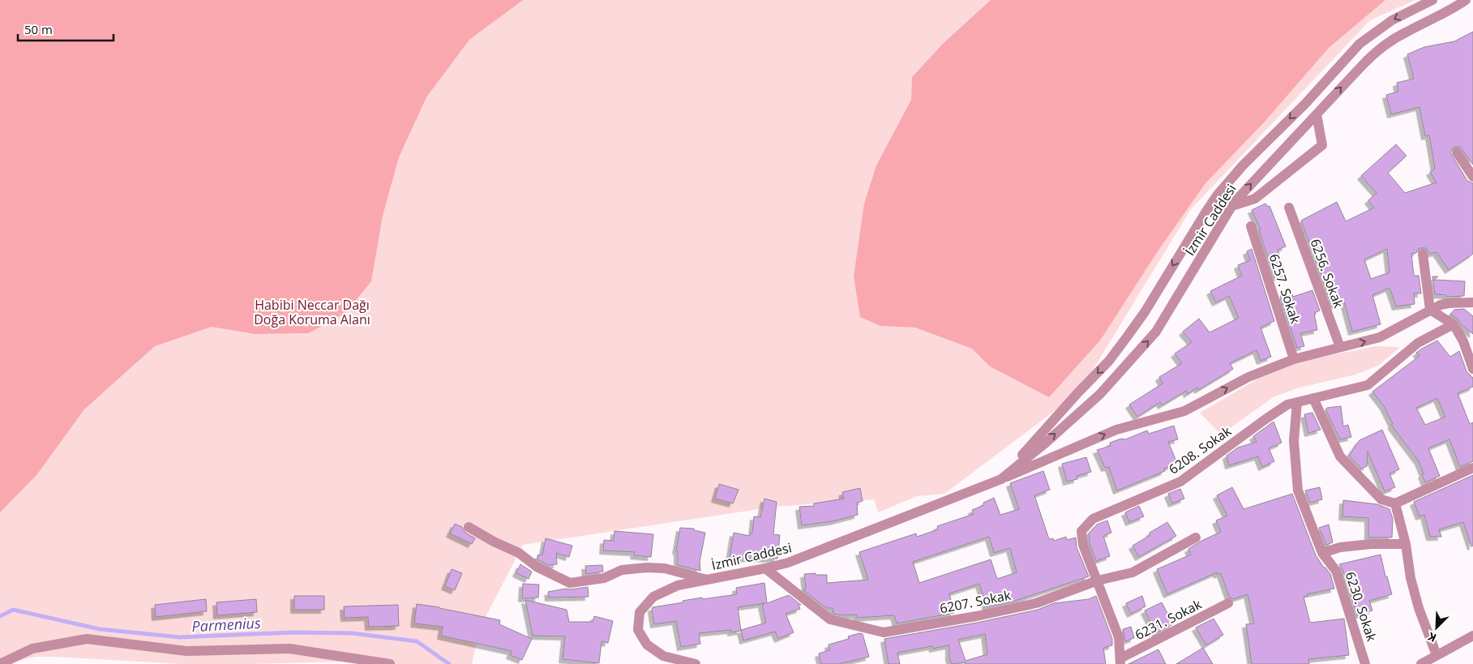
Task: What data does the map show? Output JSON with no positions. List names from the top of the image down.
{
  "streets": {
    "street": [
      "İzmir Caddesi",
      "6256. Sokak",
      "6257. Sokak",
      "6208. Sokak",
      "6207. Sokak",
      "6230. Sokak",
      "6231. Sokak"
    ]
  },
  "crossings": [
    ["İzmir Caddesi", "6207. Sokak"],
    ["6208. Sokak", "6207. Sokak"],
    ["6208. Sokak", "6230. Sokak"],
    ["6208. Sokak", "6231. Sokak"]
  ],
  "water": ["Parmenius"],
  "parks": ["Habibi Neccar Dağı Doğa Koruma Alanı"],
  "scale_bar": "50 m",
  "north": "bottom left"
}
